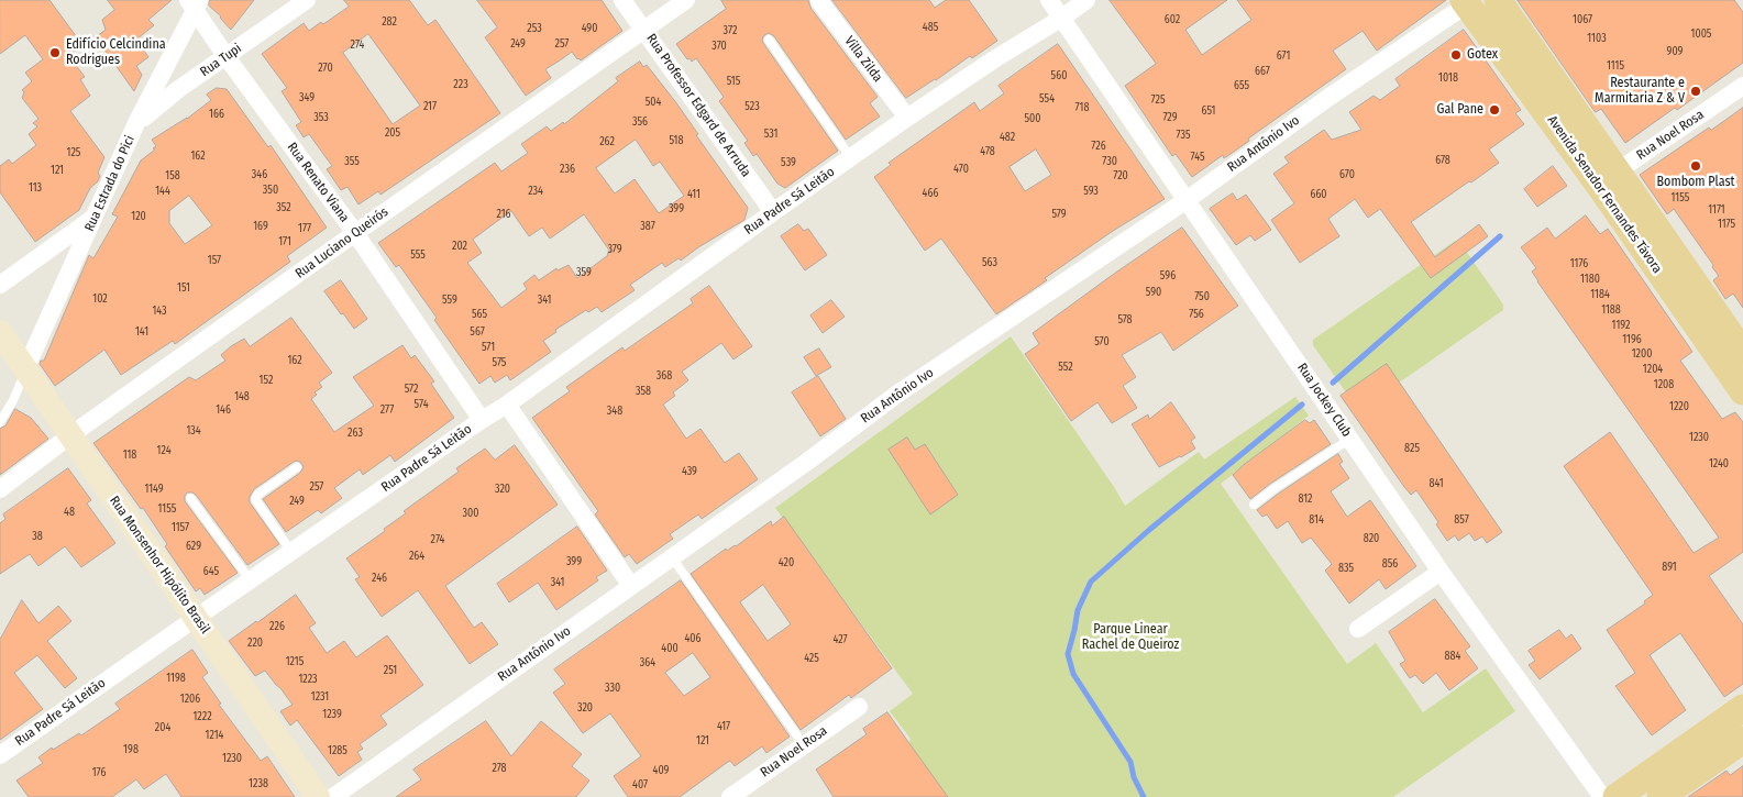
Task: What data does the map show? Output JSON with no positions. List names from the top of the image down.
{
  "streets": {
    "main road": ["Avenida Senador Fernandes Távora", "Rua Monsenhor Hipólito Brasil"],
    "street": [
      "Villa Zilda",
      "Rua Tupi",
      "Rua Professor Edgard de Arruda",
      "Rua Noel Rosa",
      "Rua Antônio Ivo",
      "Rua Renato Viana",
      "Rua Estrada do Pici",
      "Rua Padre Sá Leitão",
      "Rua Luciano Queirós",
      "Rua Jockey Club"
    ]
  },
  "crossings": [
    ["Villa Zilda", "Rua Padre Sá Leitão"],
    ["Rua Tupi", "Rua Renato Viana"],
    ["Rua Tupi", "Rua Estrada do Pici"],
    ["Rua Professor Edgard de Arruda", "Rua Padre Sá Leitão"],
    ["Rua Professor Edgard de Arruda", "Rua Luciano Queirós"],
    ["Rua Noel Rosa", "Avenida Senador Fernandes Távora"],
    ["Rua Antônio Ivo", "Avenida Senador Fernandes Távora"],
    ["Rua Antônio Ivo", "Rua Jockey Club"],
    ["Rua Renato Viana", "Rua Estrada do Pici"],
    ["Rua Renato Viana", "Rua Padre Sá Leitão"],
    ["Rua Renato Viana", "Rua Luciano Queirós"],
    ["Rua Estrada do Pici", "Rua Monsenhor Hipólito Brasil"],
    ["Rua Padre Sá Leitão", "Rua Jockey Club"],
    ["Rua Padre Sá Leitão", "Rua Monsenhor Hipólito Brasil"],
    ["Rua Luciano Queirós", "Rua Monsenhor Hipólito Brasil"]
  ],
  "parks": ["Parque Linear Rachel de Queiroz"],
  "places": [
    "Edifício Celcindina Rodrigues",
    "Gotex",
    "Restaurante e Marmitaria Z & V",
    "Gal Pane",
    "Bombom Plast"
  ],
  "house_numbers": [
    "602",
    "1067",
    "282",
    "485",
    "253",
    "490",
    "372",
    "1005",
    "1103",
    "249",
    "257",
    "274",
    "370",
    "909",
    "671",
    "1115",
    "270",
    "667",
    "560",
    "1018",
    "515",
    "223",
    "655",
    "349",
    "554",
    "725",
    "504",
    "217",
    "523",
    "718",
    "651",
    "166",
    "353",
    "729",
    "500",
    "356",
    "205",
    "531",
    "735",
    "482",
    "518",
    "262",
    "726",
    "478",
    "125",
    "162",
    "745",
    "678",
    "355",
    "730",
    "539",
    "236",
    "470",
    "121",
    "346",
    "670",
    "158",
    "720",
    "113",
    "350",
    "144",
    "234",
    "593",
    "466",
    "411",
    "660",
    "1155",
    "352",
    "399",
    "1171",
    "216",
    "579",
    "120",
    "1175",
    "169",
    "387",
    "177",
    "171",
    "202",
    "379",
    "555",
    "157",
    "563",
    "1176",
    "359",
    "596",
    "1180",
    "151",
    "590",
    "1184",
    "750",
    "102",
    "559",
    "341",
    "1188",
    "143",
    "565",
    "756",
    "578",
    "1192",
    "141",
    "567",
    "1196",
    "570",
    "571",
    "1200",
    "162",
    "575",
    "552",
    "1204",
    "368",
    "152",
    "1208",
    "572",
    "358",
    "148",
    "574",
    "1220",
    "146",
    "277",
    "348",
    "134",
    "263",
    "1230",
    "825",
    "124",
    "118",
    "1240",
    "439",
    "841",
    "257",
    "1149",
    "320",
    "812",
    "249",
    "1155",
    "48",
    "300",
    "814",
    "857",
    "1157",
    "38",
    "820",
    "274",
    "629",
    "264",
    "399",
    "420",
    "856",
    "891",
    "835",
    "645",
    "246",
    "341",
    "226",
    "406",
    "427",
    "220",
    "400",
    "884",
    "425",
    "1215",
    "364",
    "251",
    "1198",
    "1223",
    "330",
    "1231",
    "1206",
    "320",
    "1239",
    "1222",
    "417",
    "204",
    "1214",
    "121",
    "198",
    "1285",
    "1230",
    "278",
    "409",
    "176",
    "1238",
    "407"
  ]
}
